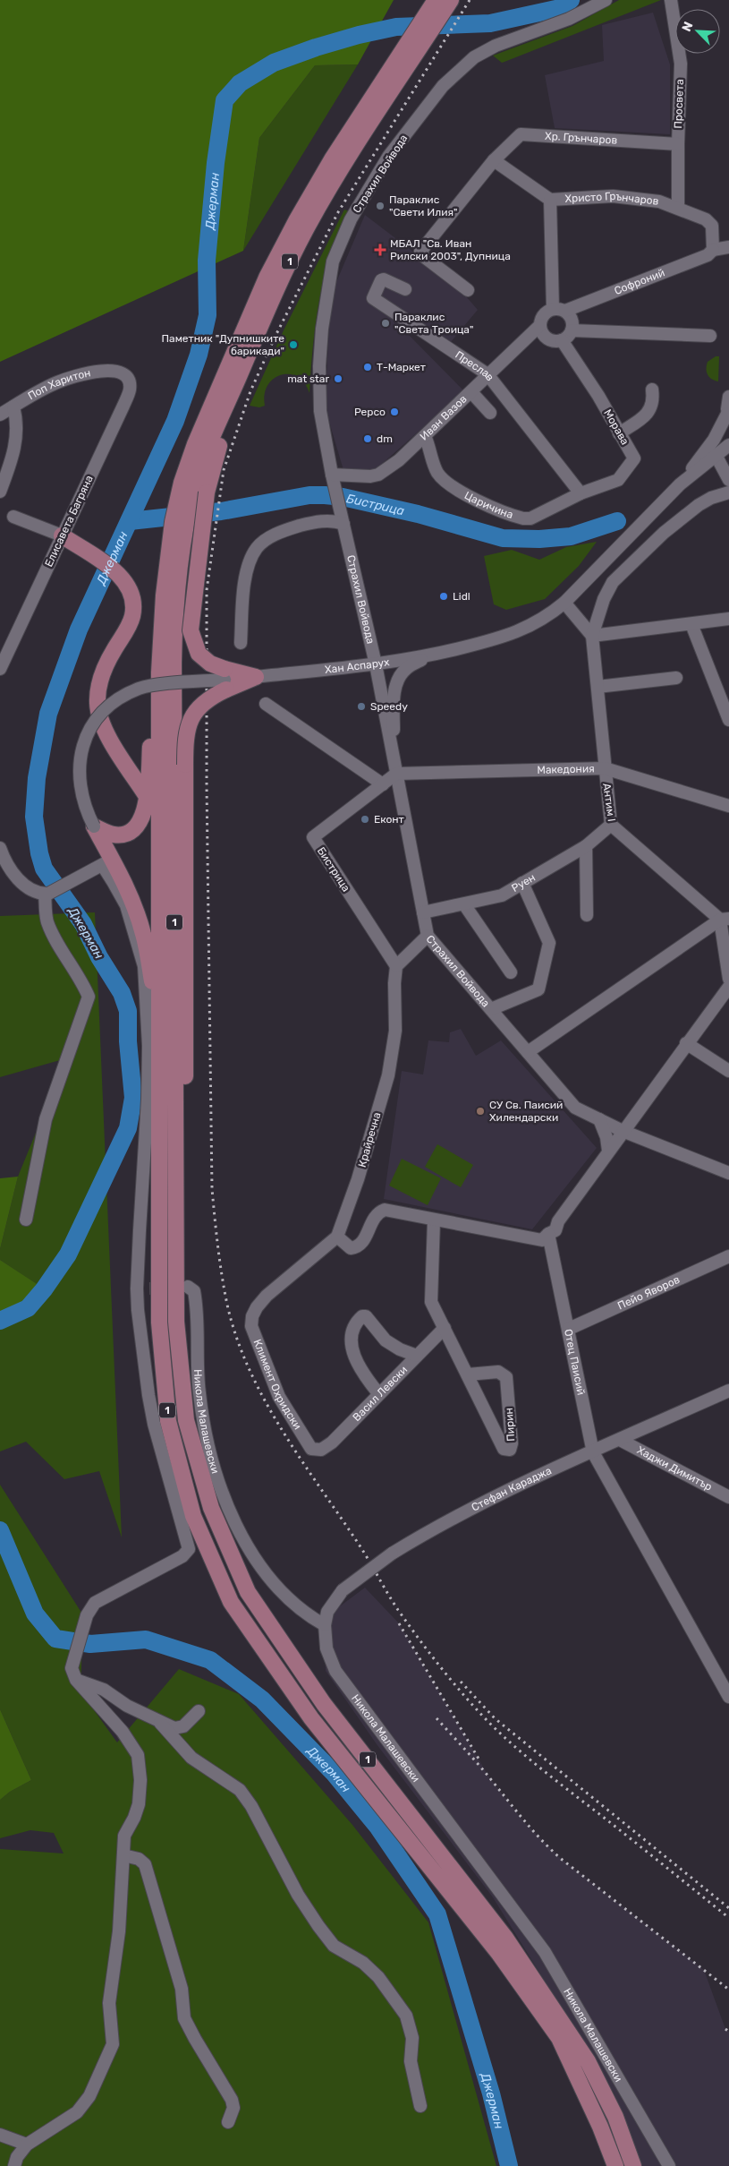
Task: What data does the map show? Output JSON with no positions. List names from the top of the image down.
{
  "streets": {
    "main road": ["1"],
    "street": [
      "Просвета",
      "Хр. Грънчаров",
      "Страхил Войвода",
      "Христо Грънчаров",
      "Софроний",
      "Преслав",
      "Поп Харитон",
      "Иван Вазов",
      "Морава",
      "Царичина",
      "Елисавета Багряна",
      "Хан Аспарух",
      "Македония",
      "Антим I",
      "Бистрица",
      "Руен",
      "Крайречна",
      "Пейо Яворов",
      "Отец Паисий",
      "Климент Охридски",
      "Васил Левски",
      "Никола Малашевски",
      "Пирин",
      "Хаджи Димитър",
      "Стефан Караджа"
    ]
  },
  "crossings": [
    ["Просвета", "Хр. Грънчаров"],
    ["Просвета", "Христо Грънчаров"],
    ["Хр. Грънчаров", "Христо Грънчаров"],
    ["Страхил Войвода", "Иван Вазов"],
    ["Страхил Войвода", "Хан Аспарух"],
    ["Страхил Войвода", "Македония"],
    ["Страхил Войвода", "Бистрица"],
    ["Страхил Войвода", "Руен"],
    ["Христо Грънчаров", "Софроний"],
    ["Софроний", "Иван Вазов"],
    ["Софроний", "Морава"],
    ["Преслав", "Иван Вазов"],
    ["Преслав", "Морава"],
    ["Преслав", "Царичина"],
    ["Поп Харитон", "Елисавета Багряна"],
    ["Иван Вазов", "Морава"],
    ["Иван Вазов", "Царичина"],
    ["Морава", "Царичина"],
    ["Македония", "Антим I"],
    ["Македония", "Бистрица"],
    ["Антим I", "Руен"],
    ["Бистрица", "Крайречна"],
    ["Крайречна", "Климент Охридски"],
    ["Пейо Яворов", "Отец Паисий"],
    ["Отец Паисий", "Стефан Караджа"],
    ["Климент Охридски", "Васил Левски"],
    ["Васил Левски", "Пирин"],
    ["Никола Малашевски", "Стефан Караджа"],
    ["Хаджи Димитър", "Стефан Караджа"]
  ],
  "water": ["Джерман", "Бистрица"],
  "places": {
    "other": [
      "Параклис \"Свети Илия\"",
      "Параклис \"Света Троица\"",
      "Паметник \"Дупнишките барикади\"",
      "Т-Маркет",
      "mat star",
      "Pepco",
      "dm",
      "Lidl",
      "Speedy",
      "Еконт",
      "СУ Св. Паисий Хилендарски"
    ],
    "health": ["МБАЛ \"Св. Иван Рилски 2003\", Дупница"]
  },
  "north": "top left"
}
